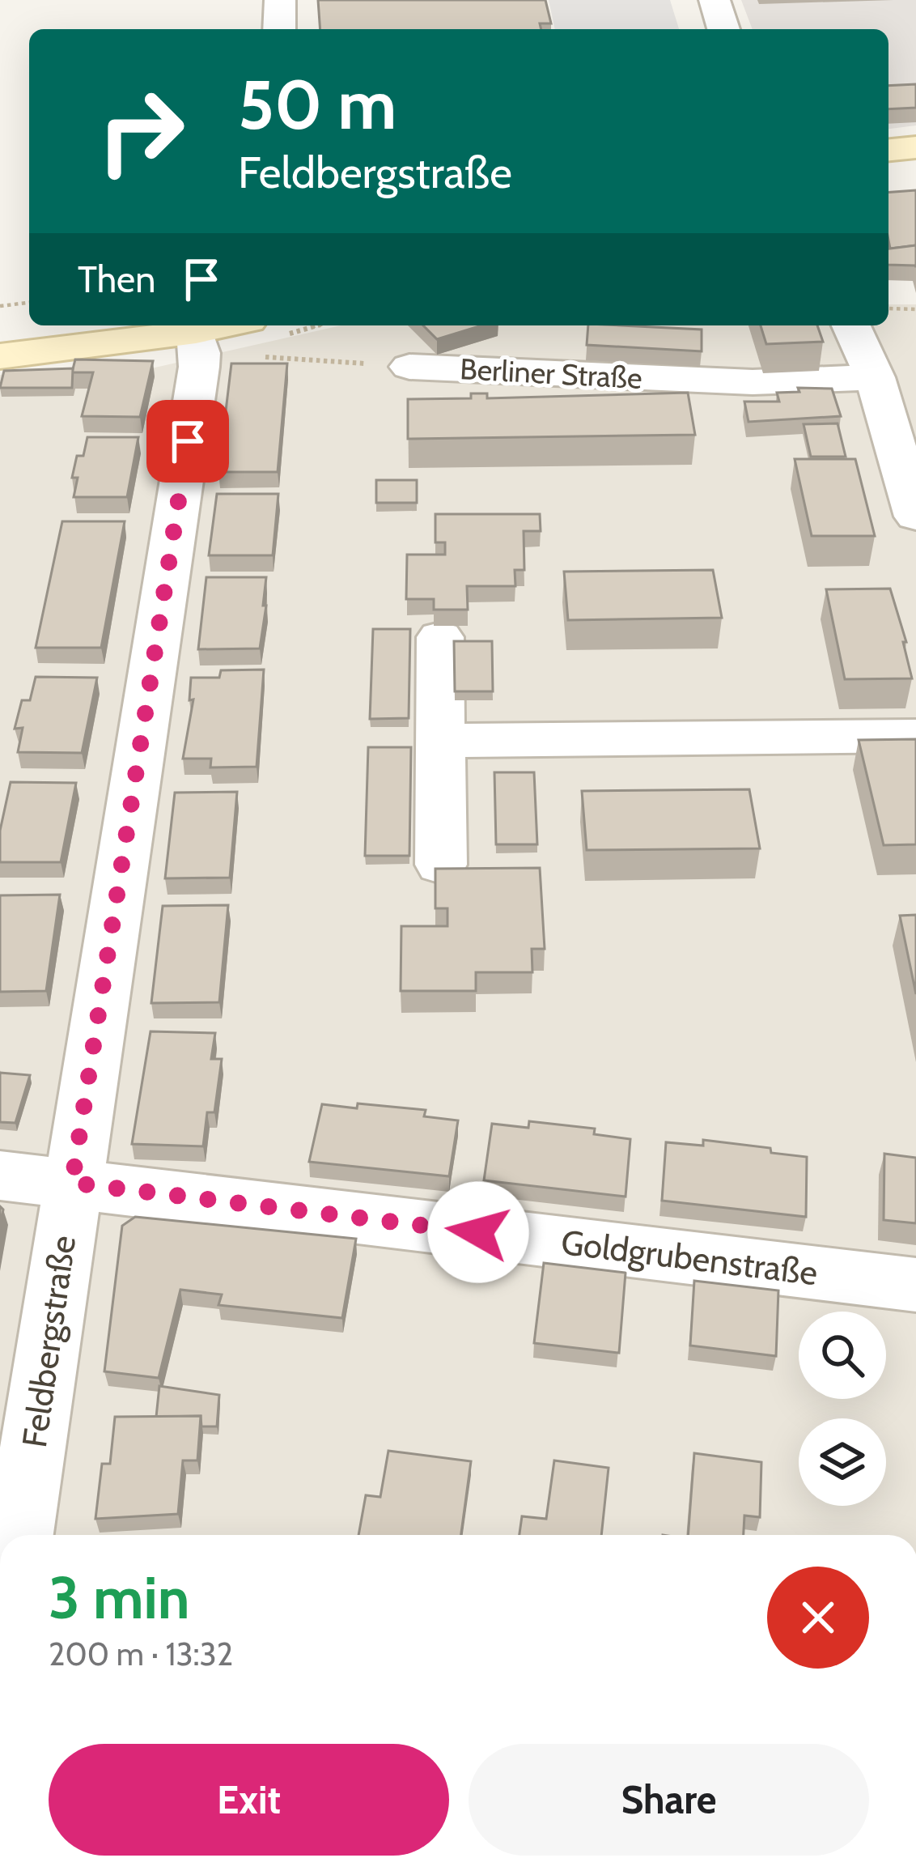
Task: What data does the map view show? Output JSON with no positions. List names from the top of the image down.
{
  "streets": {
    "street": ["Berliner Straße", "Goldgrubenstraße", "Feldbergstraße"]
  },
  "crossings": [
    ["Goldgrubenstraße", "Feldbergstraße"]
  ],
  "page": {
    "turn": ["50 m", "Feldbergstraße"],
    "then": "Then",
    "heading": ["3 min", "200 m · 13:32"],
    "buttons": ["Exit", "Share"]
  }
}
